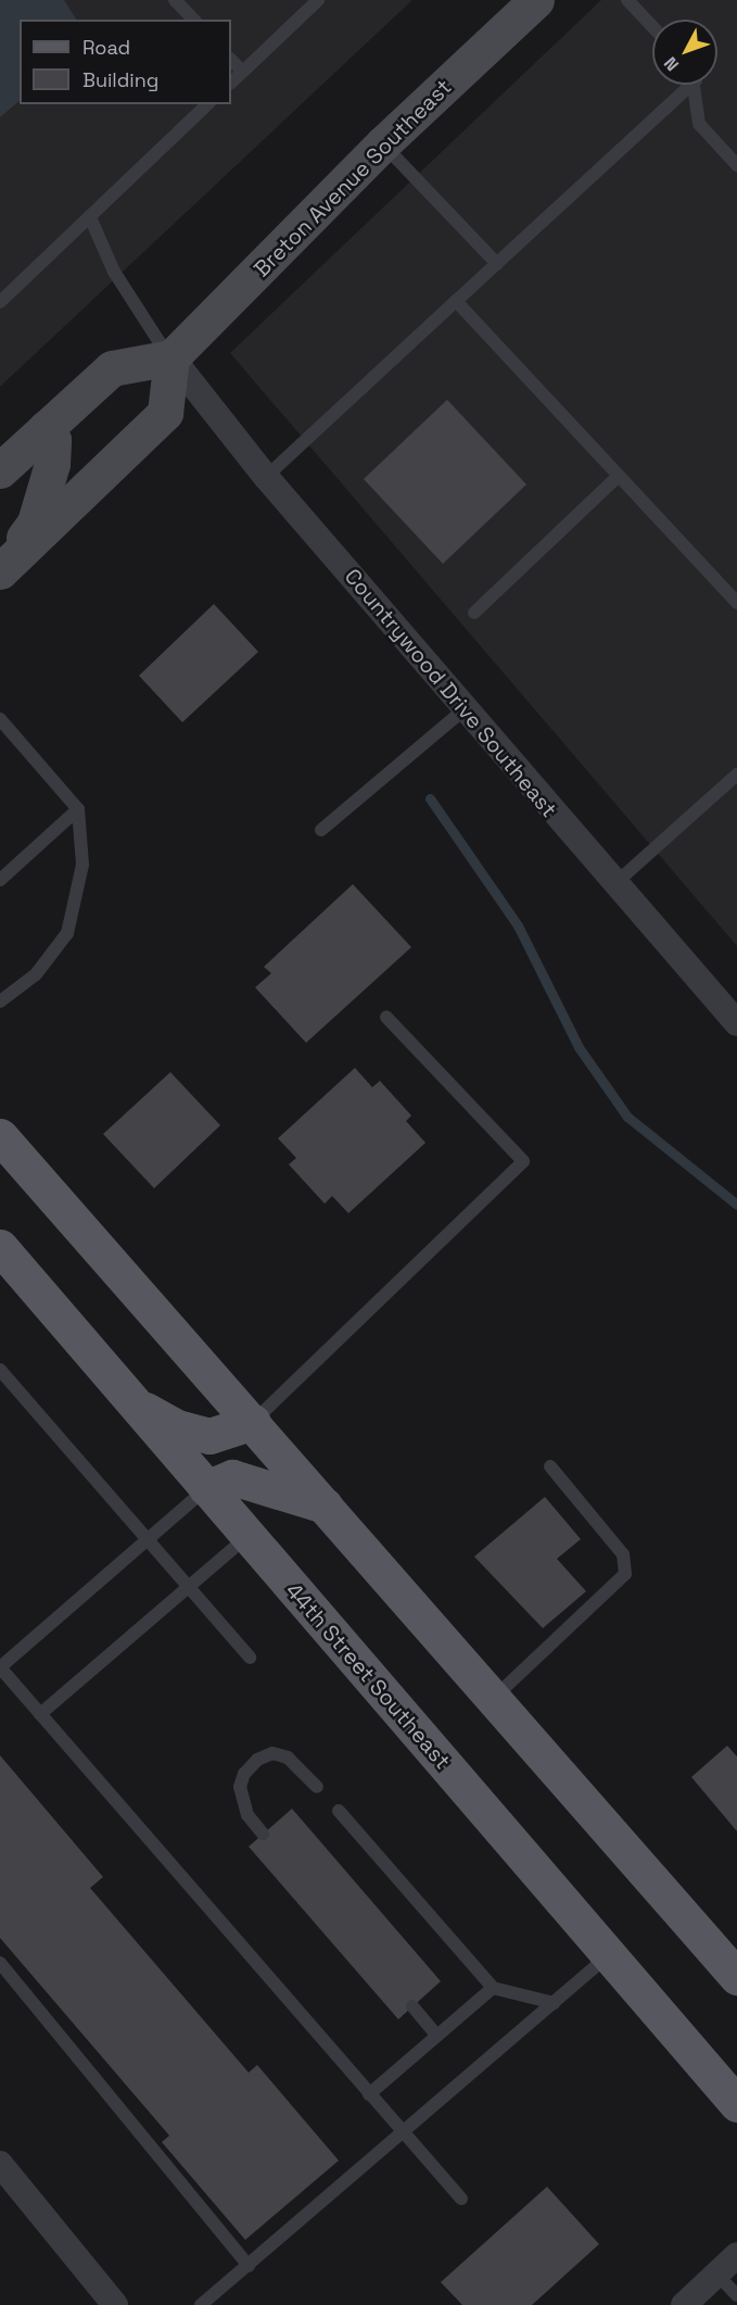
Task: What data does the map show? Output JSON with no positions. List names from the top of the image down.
{
  "streets": {
    "main road": ["Breton Avenue Southeast", "44th Street Southeast"],
    "street": ["Countrywood Drive Southeast"]
  },
  "crossings": [
    ["Breton Avenue Southeast", "Countrywood Drive Southeast"]
  ],
  "legend": ["Road", "Building"],
  "north": "bottom left"
}
